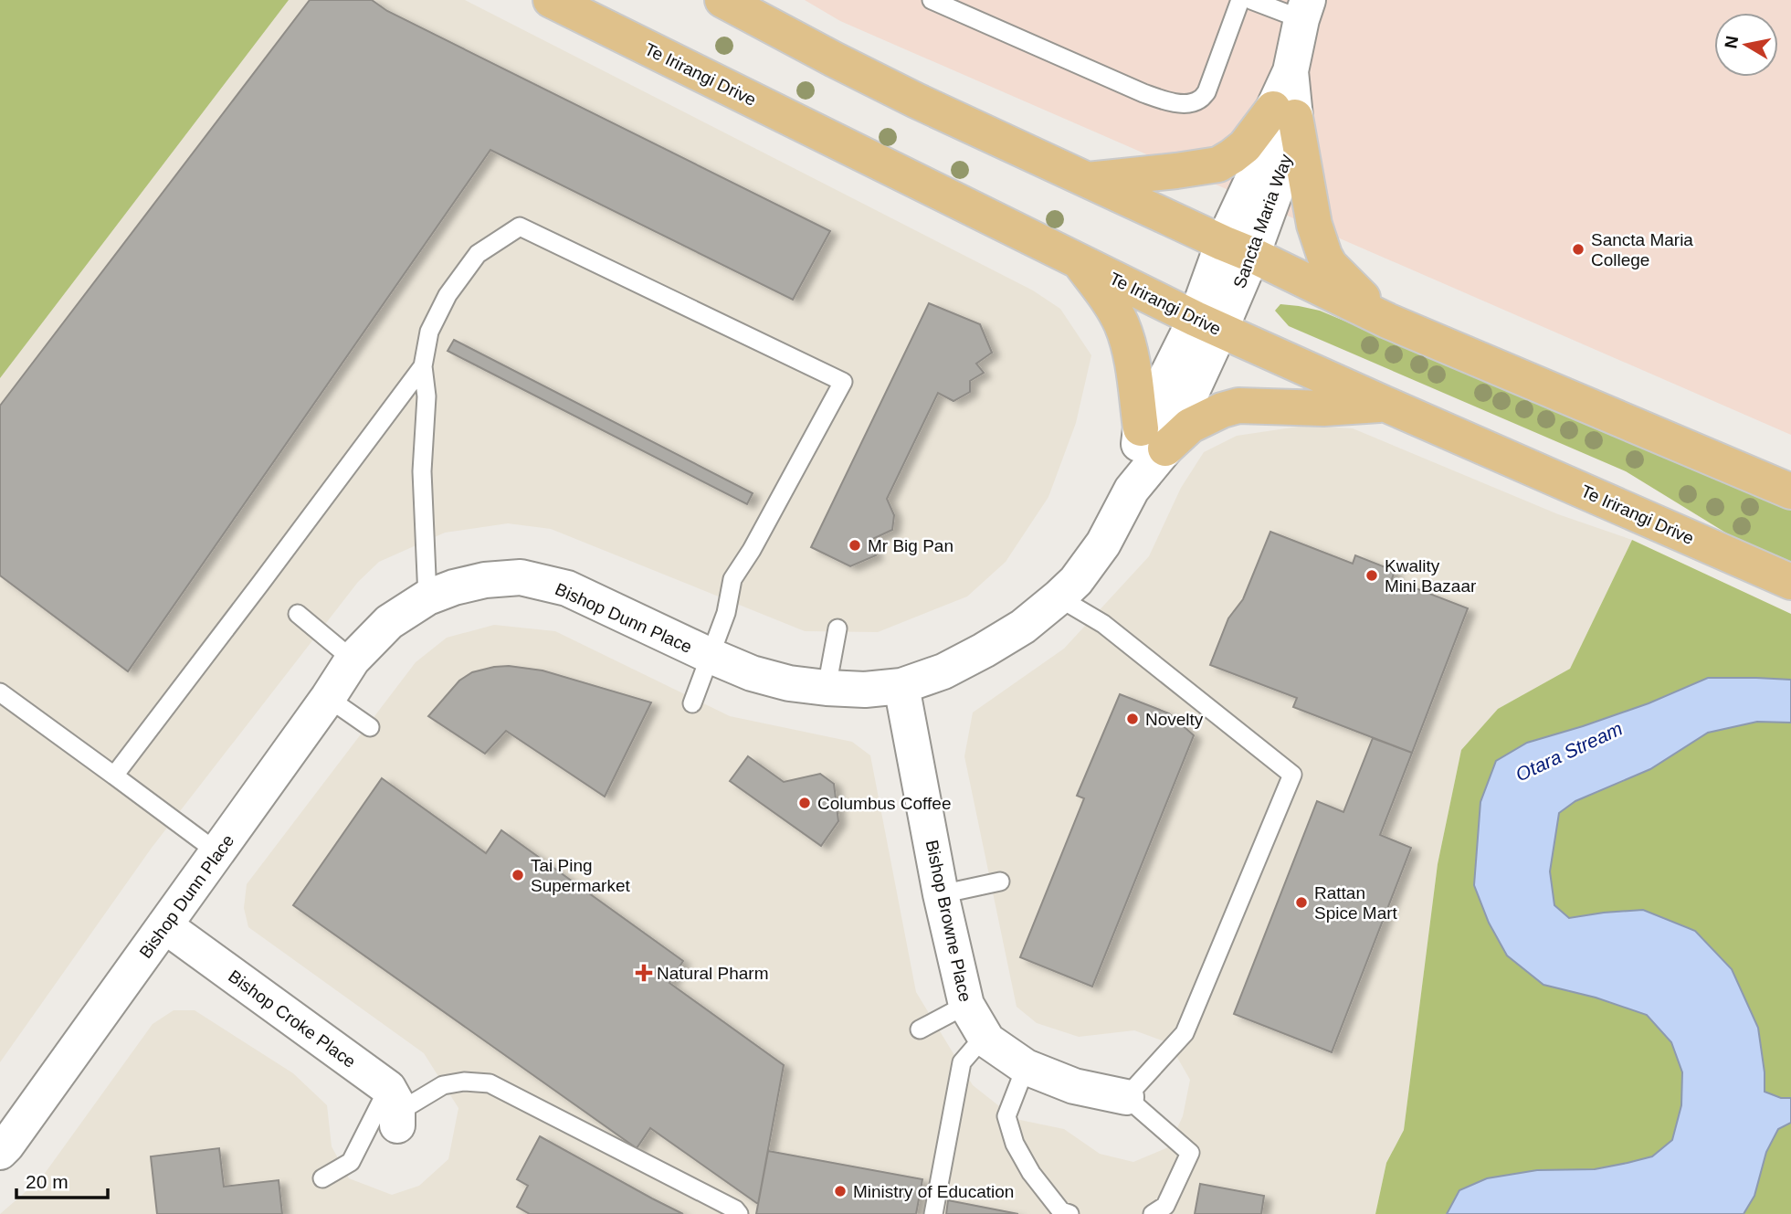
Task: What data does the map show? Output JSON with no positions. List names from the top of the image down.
{
  "streets": {
    "main road": ["Te Irirangi Drive"],
    "street": [
      "Sancta Maria Way",
      "Bishop Dunn Place",
      "Bishop Browne Place",
      "Bishop Croke Place"
    ]
  },
  "crossings": [
    ["Te Irirangi Drive", "Sancta Maria Way"],
    ["Te Irirangi Drive", "Bishop Dunn Place"],
    ["Sancta Maria Way", "Bishop Dunn Place"],
    ["Bishop Dunn Place", "Bishop Browne Place"],
    ["Bishop Dunn Place", "Bishop Croke Place"]
  ],
  "water": ["Otara Stream"],
  "places": {
    "other": [
      "Sancta Maria College",
      "Mr Big Pan",
      "Kwality Mini Bazaar",
      "Novelty",
      "Columbus Coffee",
      "Tai Ping Supermarket",
      "Rattan Spice Mart",
      "Ministry of Education"
    ],
    "health": ["Natural Pharm"]
  },
  "scale_bar": "20 m",
  "north": "left"
}
